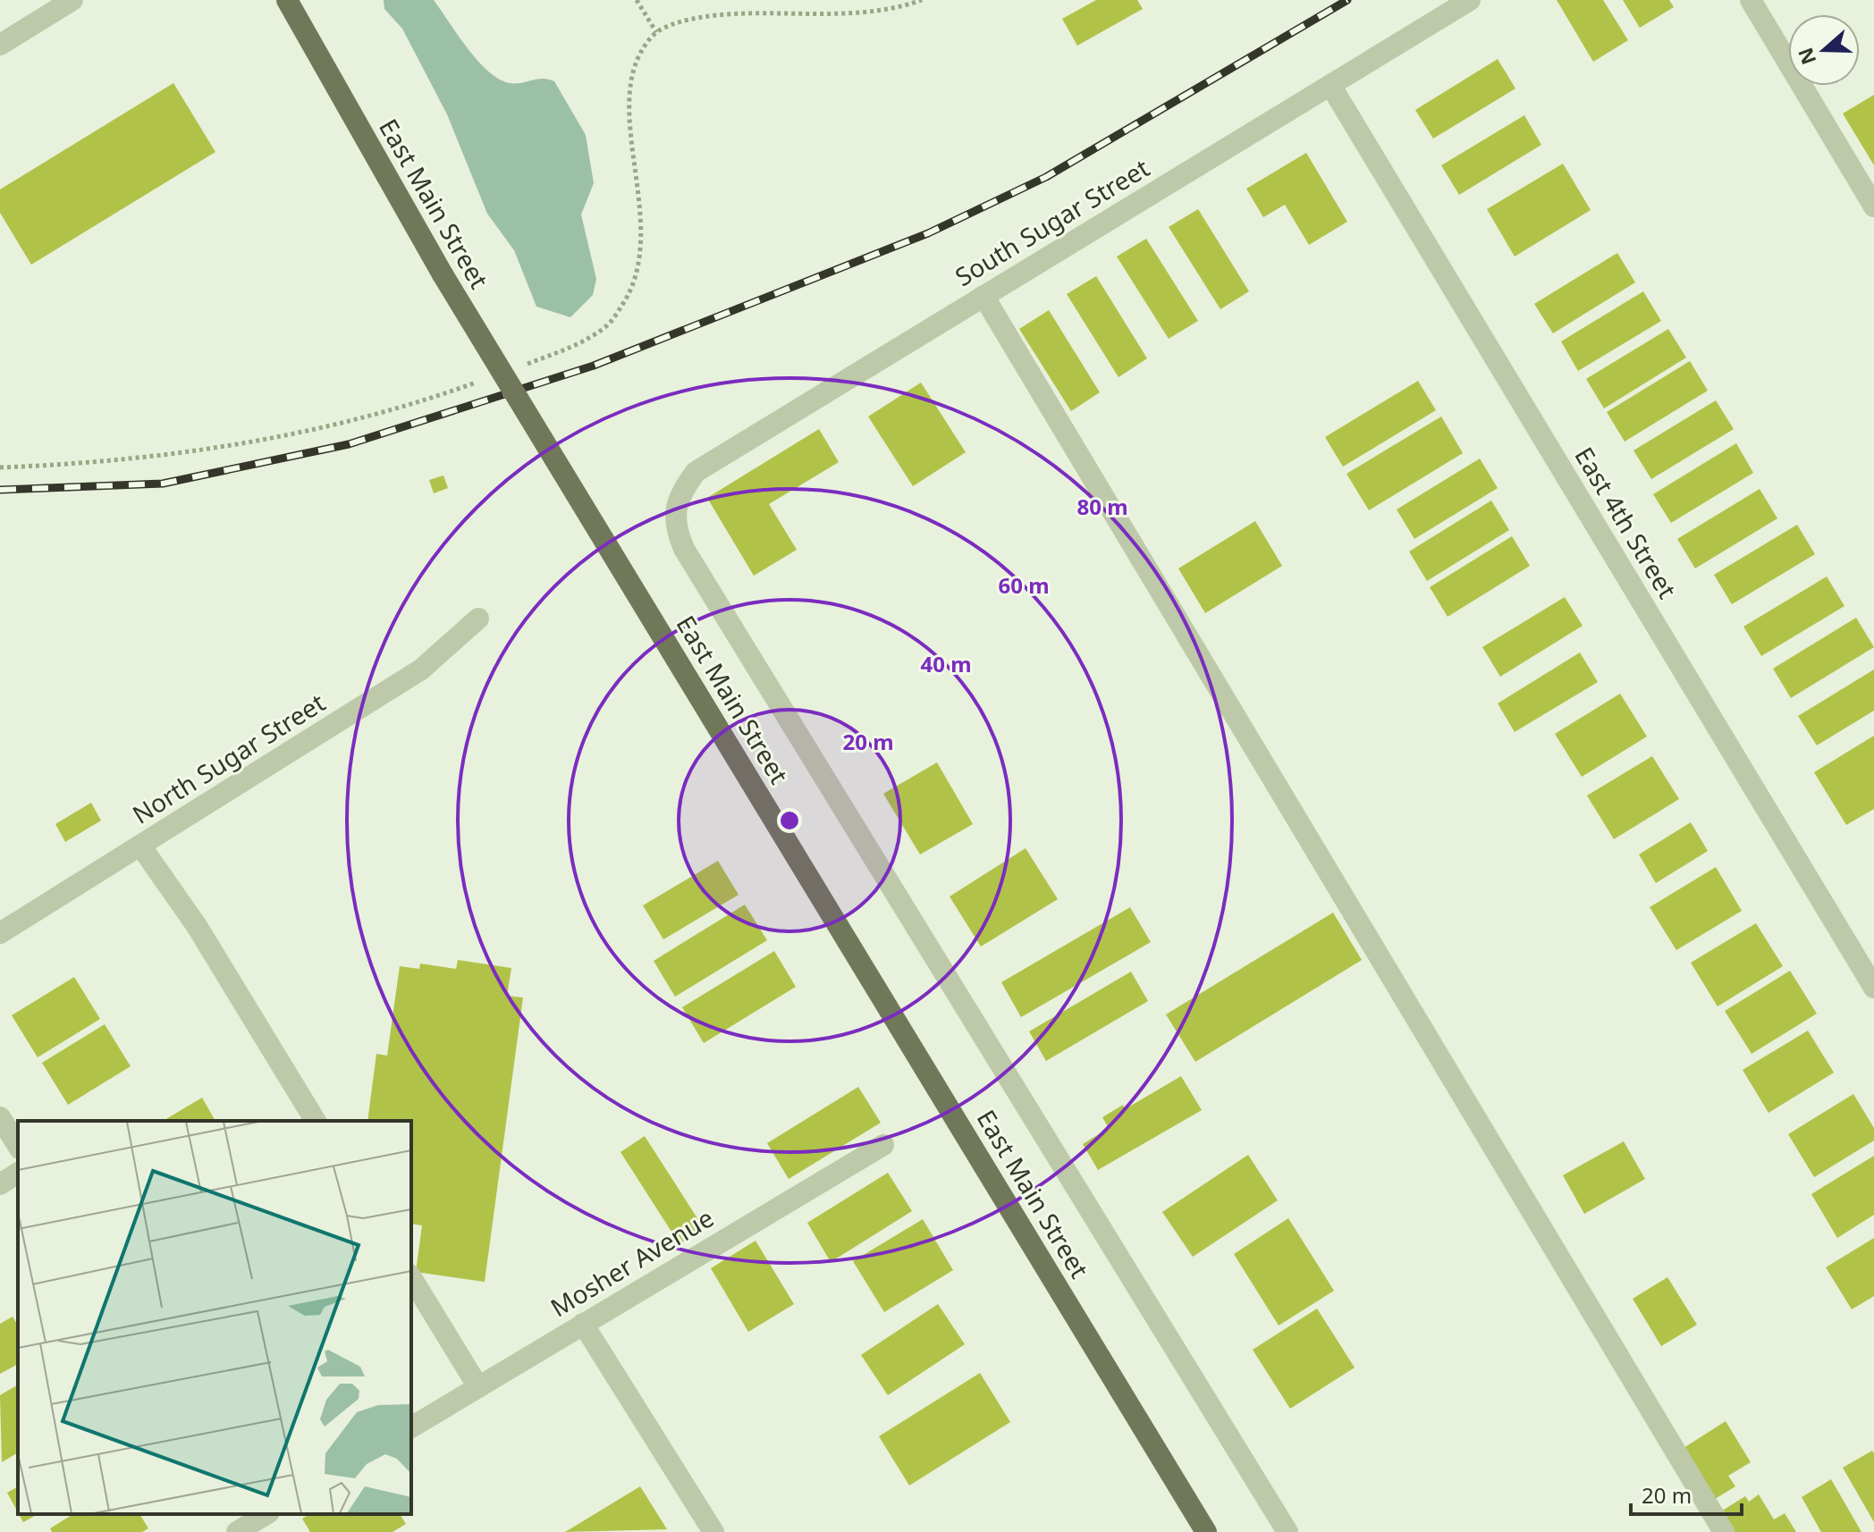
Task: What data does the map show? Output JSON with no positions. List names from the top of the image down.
{
  "streets": {
    "main road": ["East Main Street"],
    "street": [
      "South Sugar Street",
      "East 4th Street",
      "North Sugar Street",
      "Mosher Avenue"
    ]
  },
  "crossings": [
    ["East Main Street", "South Sugar Street"],
    ["South Sugar Street", "East 4th Street"]
  ],
  "scale_bar": "20 m",
  "north": "left",
  "rings": [
    "80 m",
    "60 m",
    "40 m",
    "20 m"
  ]
}
